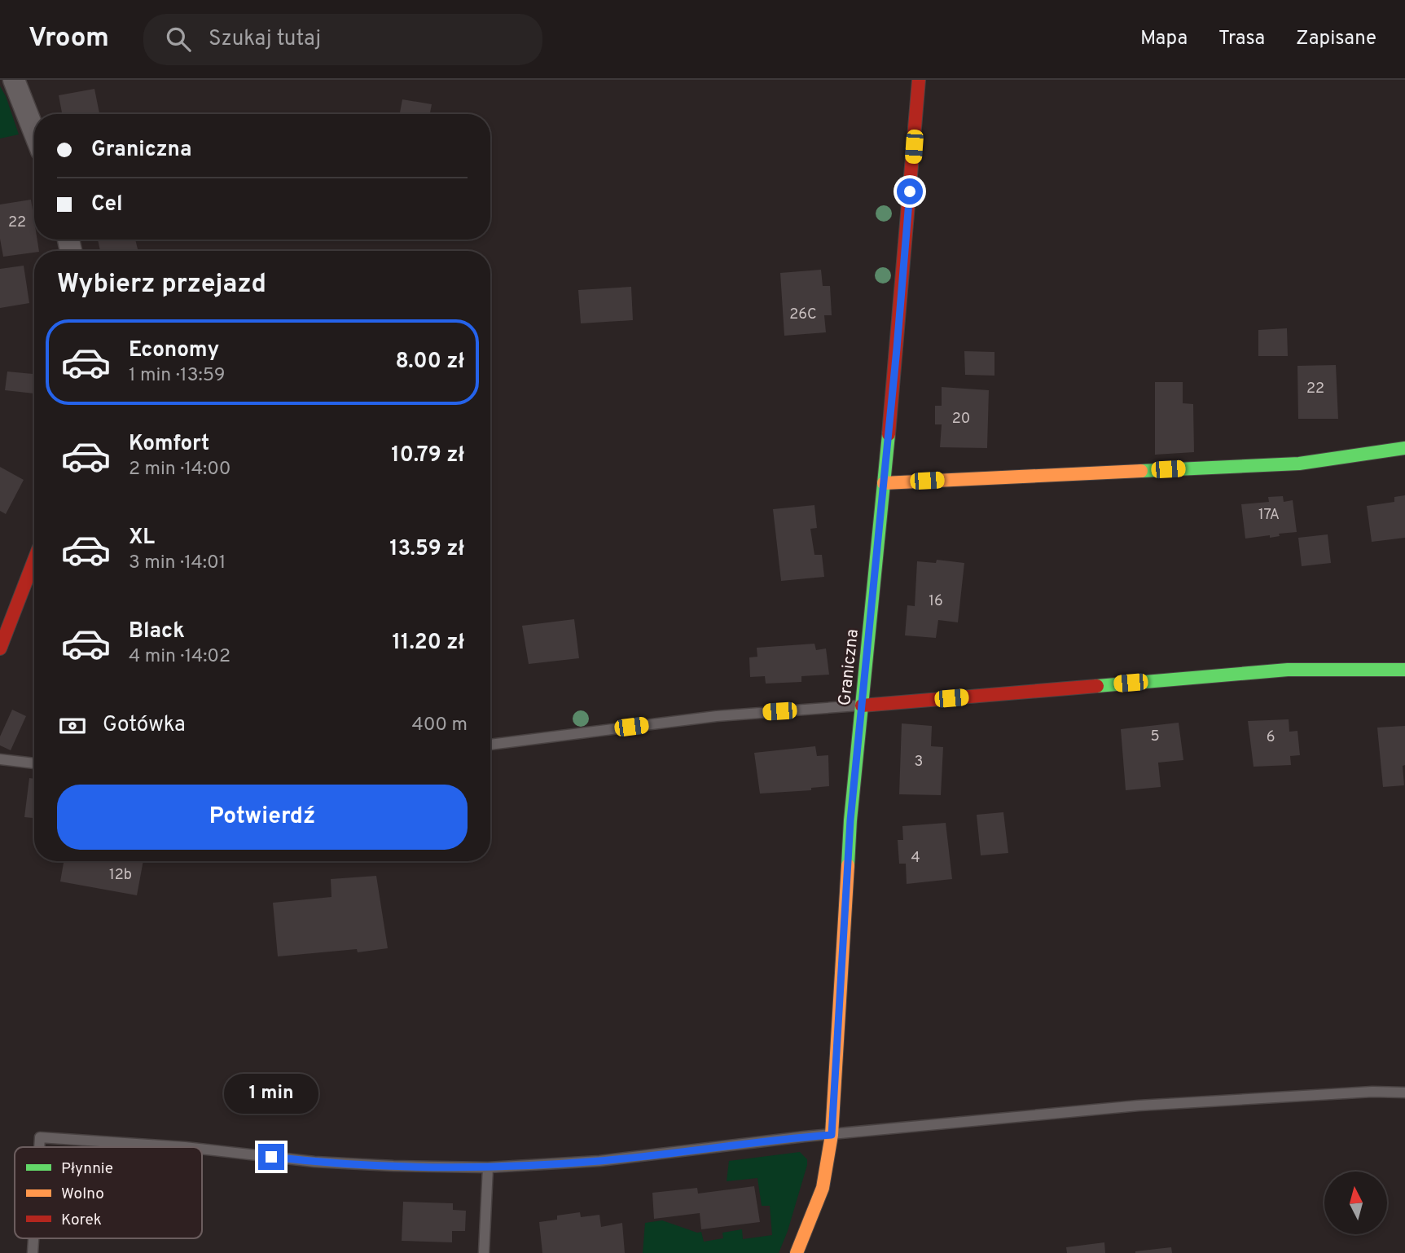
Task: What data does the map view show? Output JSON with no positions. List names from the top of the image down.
{
  "streets": {
    "street": ["Graniczna"]
  },
  "house_numbers": [
    "22",
    "26C",
    "22",
    "20",
    "17A",
    "16",
    "5",
    "6",
    "3",
    "4",
    "12b"
  ],
  "legend": ["Płynnie", "Wolno", "Korek"],
  "north": "top",
  "page": {
    "header": "Vroom",
    "search": "Szukaj tutaj",
    "nav": ["Mapa", "Trasa", "Zapisane"],
    "banner": ["Graniczna", "Cel"],
    "heading": "Wybierz przejazd",
    "list": [
      {
        "name": "Economy",
        "note": "1 min · 13:59",
        "value": "8.00 zł"
      },
      {
        "name": "Komfort",
        "note": "2 min · 14:00",
        "value": "10.79 zł"
      },
      {
        "name": "XL",
        "note": "3 min · 14:01",
        "value": "13.59 zł"
      },
      {
        "name": "Black",
        "note": "4 min · 14:02",
        "value": "11.20 zł"
      }
    ],
    "pay": ["Gotówka", "400 m"],
    "buttons": "Potwierdź",
    "bubble": "1 min"
  }
}
